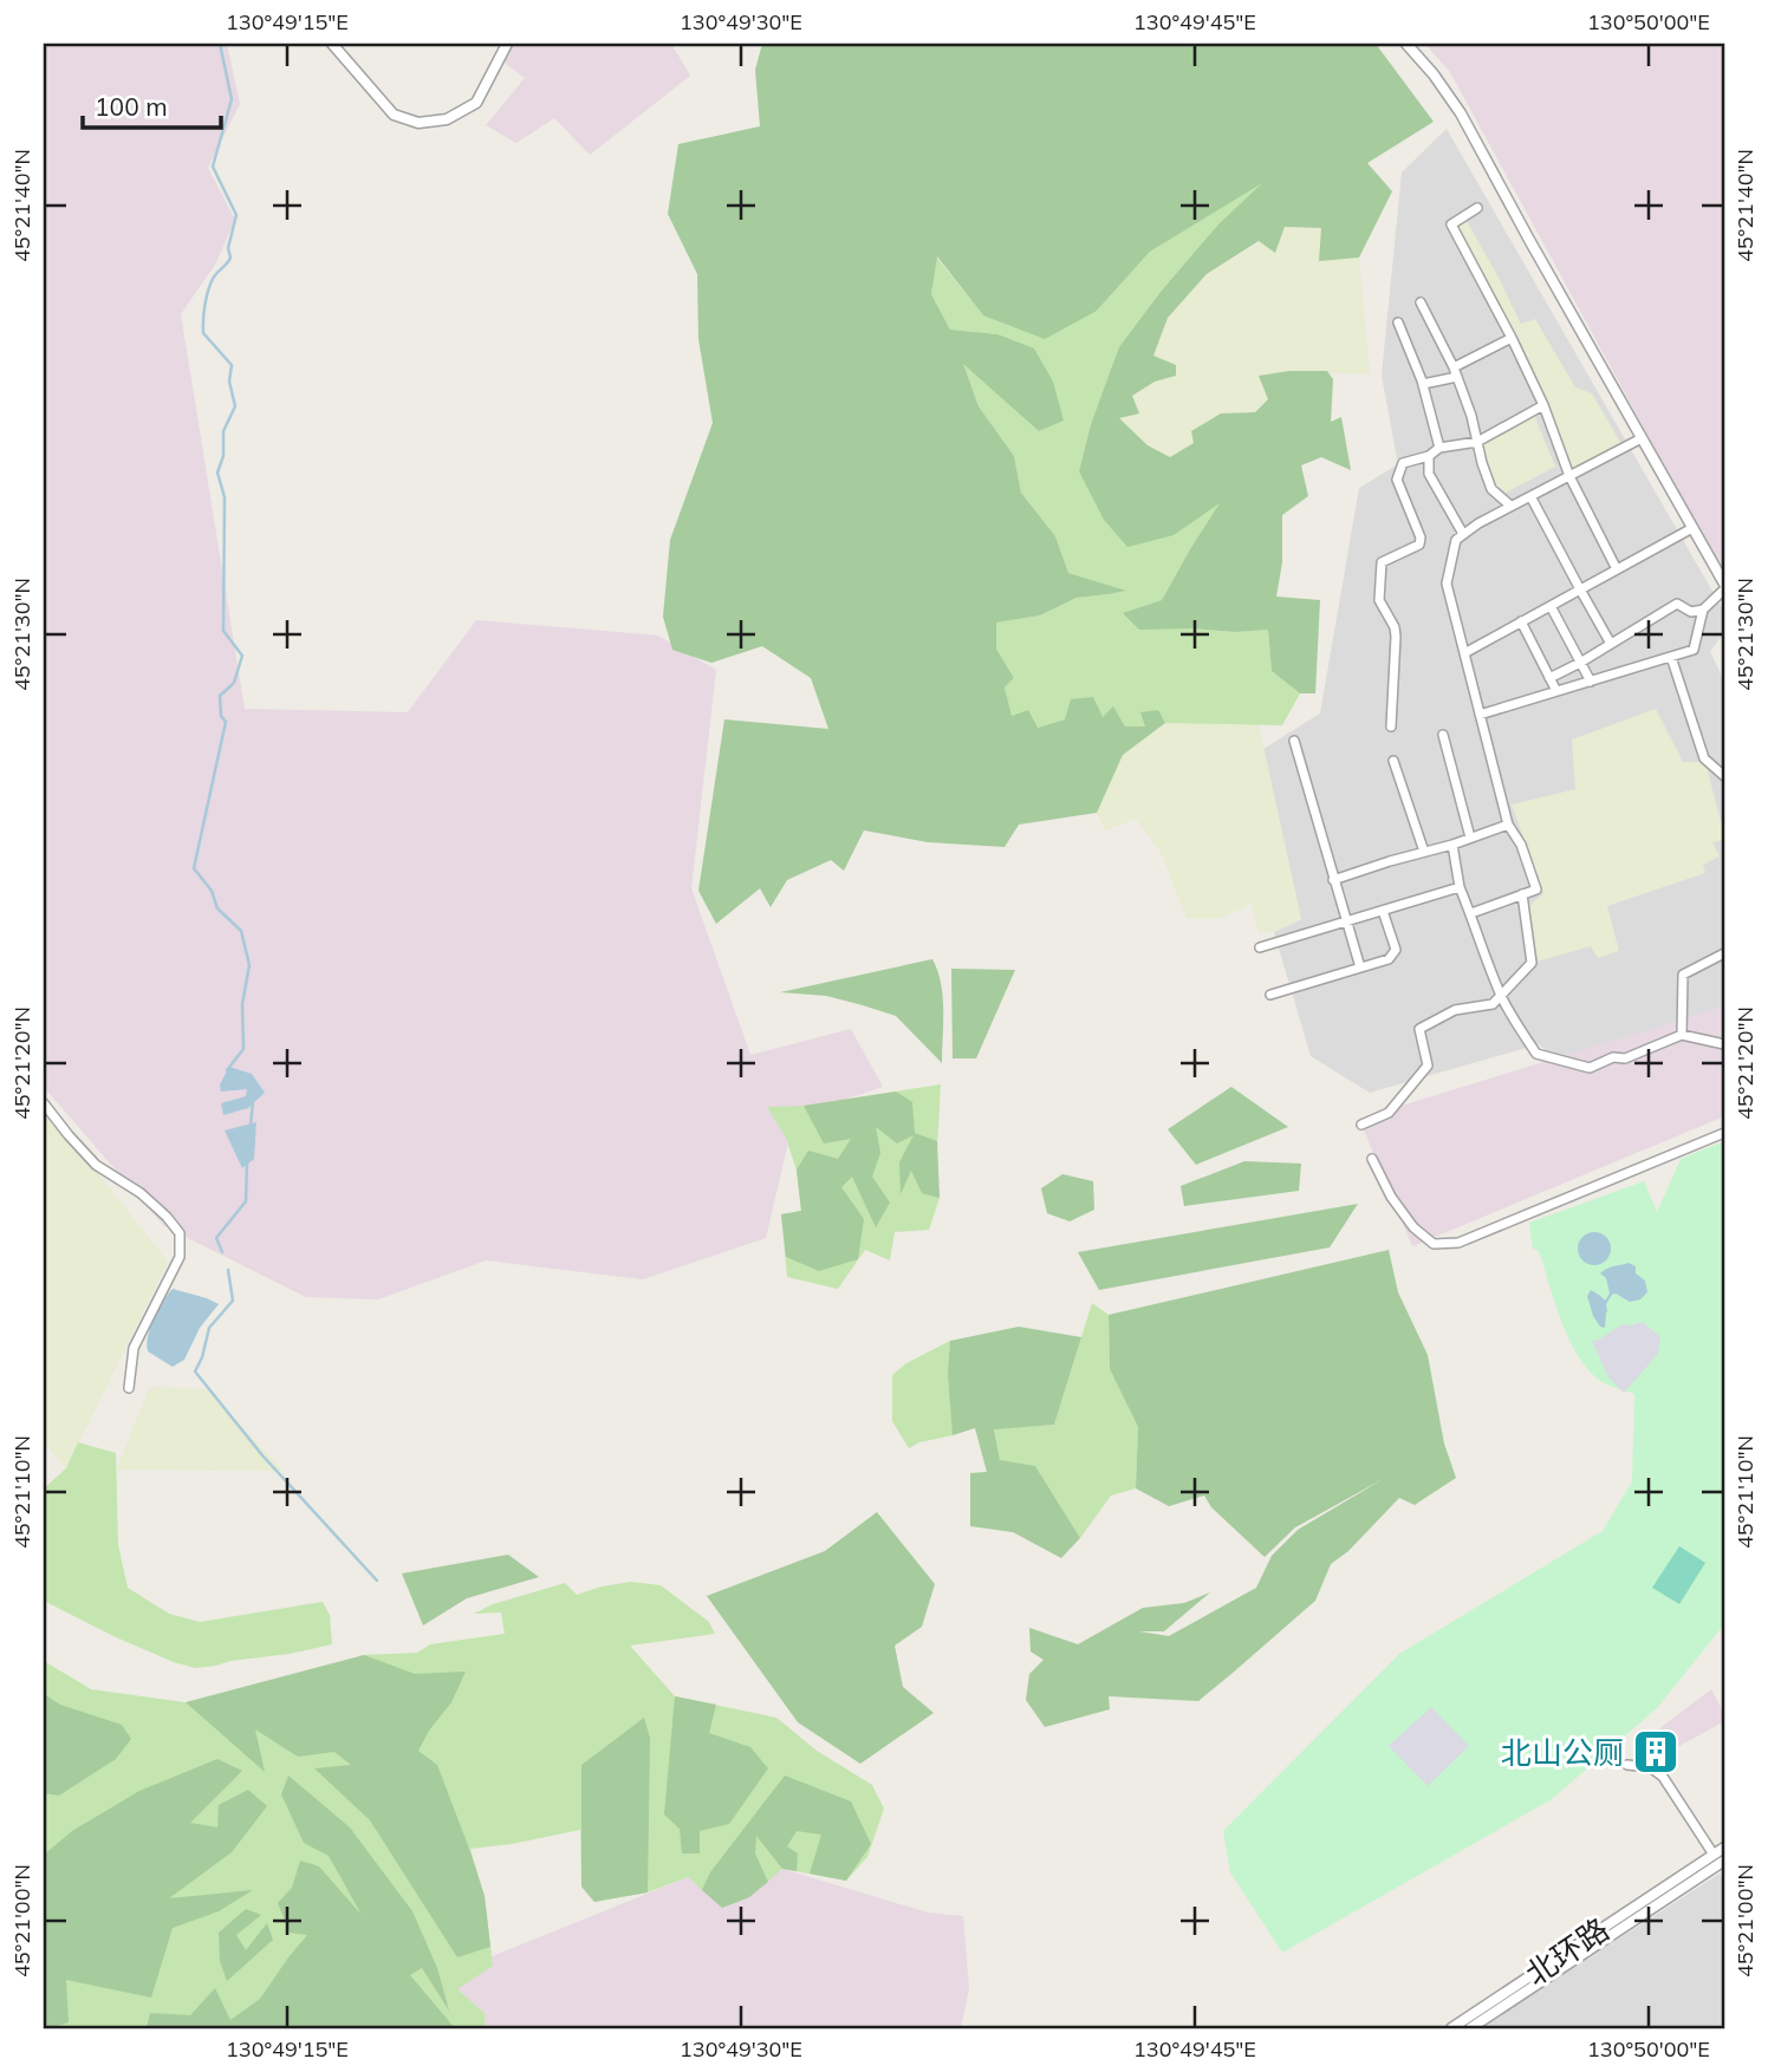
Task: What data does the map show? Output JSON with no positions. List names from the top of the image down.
{
  "streets": {
    "street": ["北环路"]
  },
  "places": {
    "building": ["北山公厕"]
  },
  "scale_bar": "100 m",
  "coordinates": [
    "130°49'15\"E",
    "130°49'30\"E",
    "130°49'45\"E",
    "130°50'00\"E",
    "45°21'40\"N",
    "45°21'30\"N",
    "45°21'20\"N",
    "45°21'10\"N",
    "45°21'00\"N"
  ]
}
